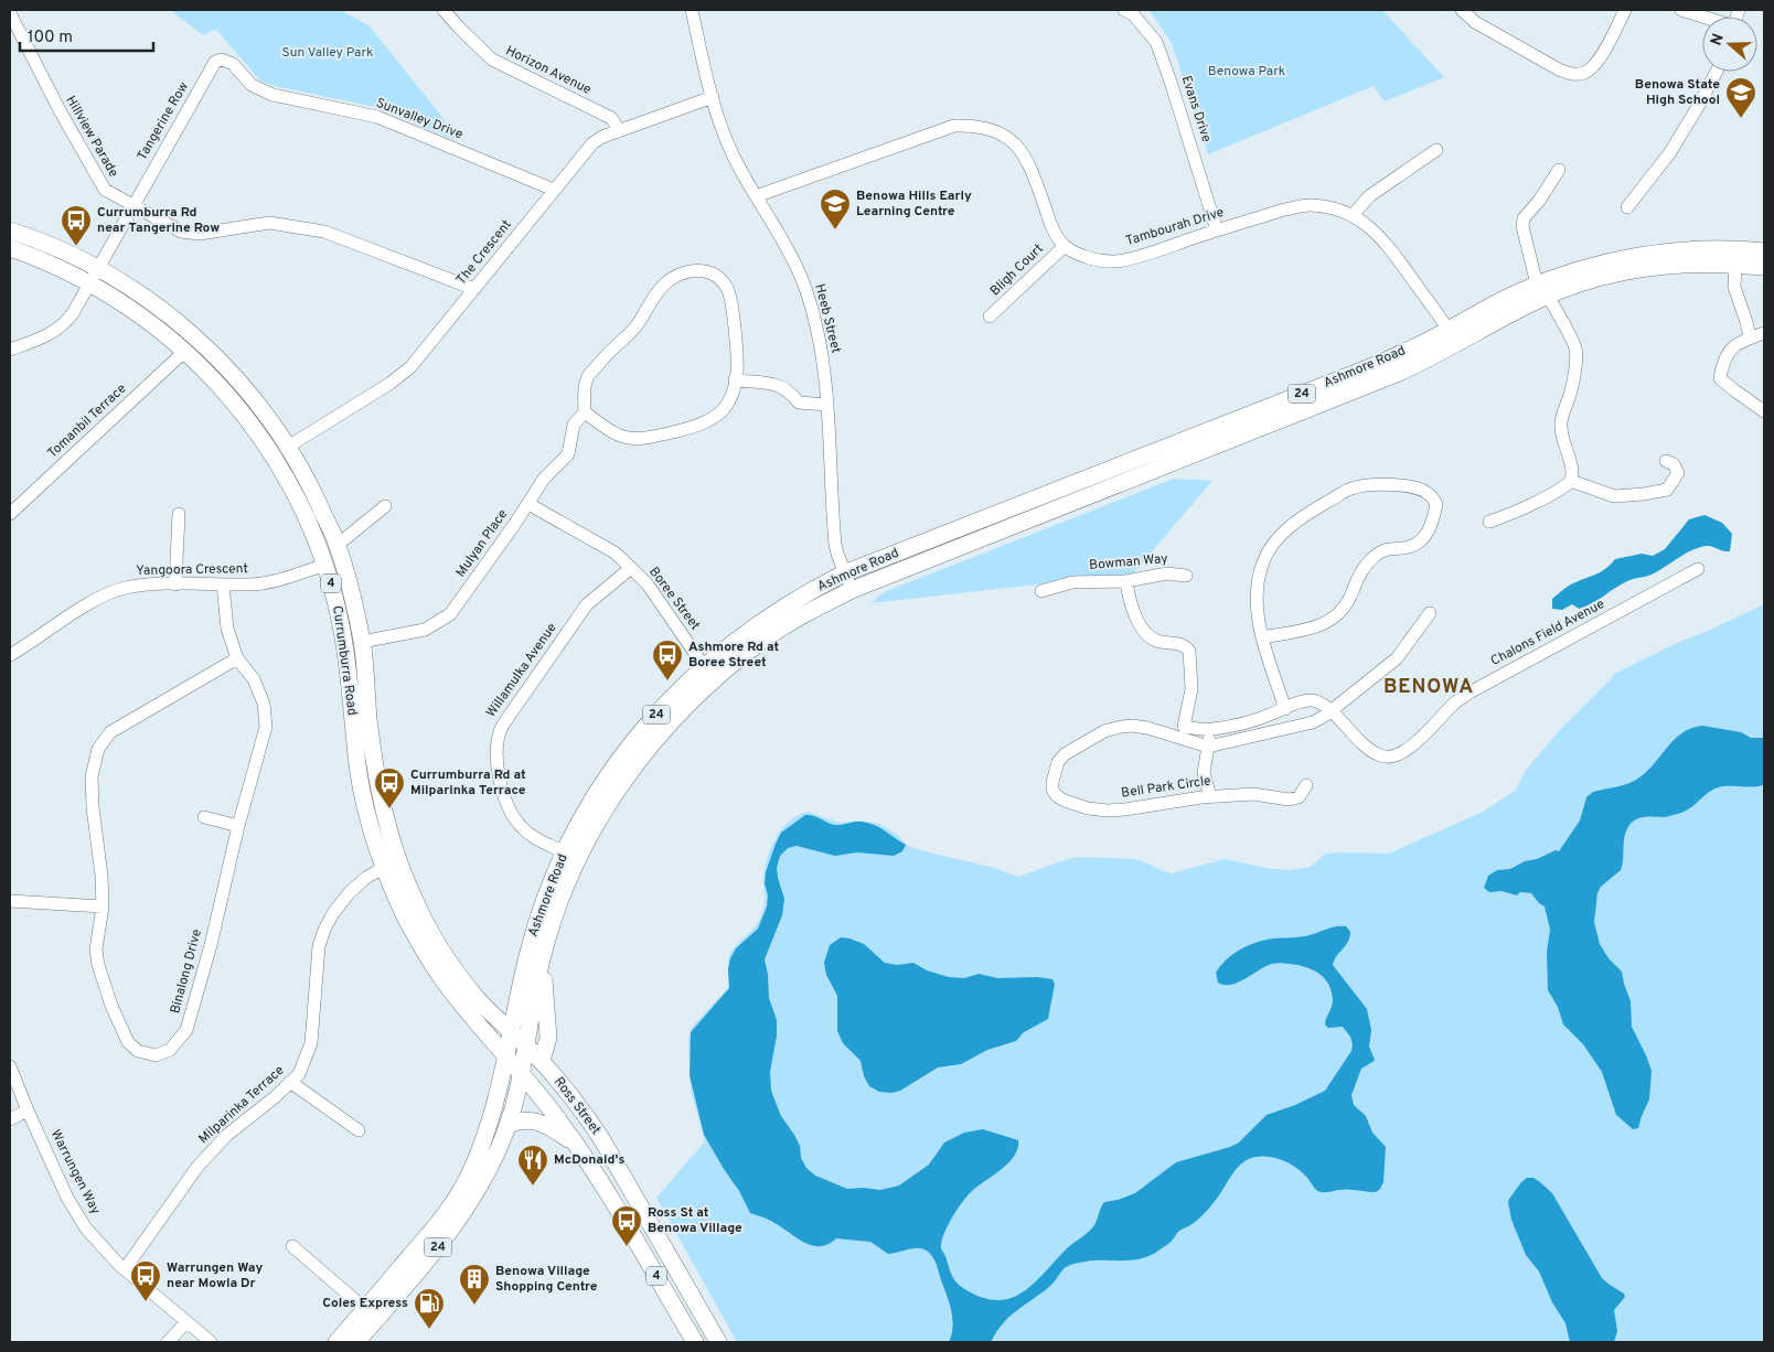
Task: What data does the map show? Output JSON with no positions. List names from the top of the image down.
{
  "streets": {
    "main road": [
      "Ashmore Road",
      "24",
      "4",
      "Currumburra Road",
      "Ross Street"
    ],
    "street": [
      "Horizon Avenue",
      "Evans Drive",
      "Sunvalley Drive",
      "Tangerine Row",
      "Hillview Parade",
      "Tambourah Drive",
      "The Crescent",
      "Bligh Court",
      "Heeb Street",
      "Tomanbil Terrace",
      "Mulyan Place",
      "Bowman Way",
      "Yangoora Crescent",
      "Boree Street",
      "Chalons Field Avenue",
      "Willamulka Avenue",
      "Bell Park Circle",
      "Binalong Drive",
      "Milparinka Terrace",
      "Warrungen Way"
    ]
  },
  "crossings": [
    ["Horizon Avenue", "The Crescent"],
    ["Evans Drive", "Tambourah Drive"],
    ["Sunvalley Drive", "Tangerine Row"],
    ["Sunvalley Drive", "The Crescent"],
    ["Tangerine Row", "Hillview Parade"],
    ["Tangerine Row", "Currumburra Road"],
    ["Hillview Parade", "The Crescent"],
    ["Tambourah Drive", "Bligh Court"],
    ["Tambourah Drive", "Ashmore Road"],
    ["The Crescent", "Heeb Street"],
    ["The Crescent", "Currumburra Road"],
    ["Heeb Street", "Ashmore Road"],
    ["Ashmore Road", "Boree Street"],
    ["Ashmore Road", "Currumburra Road"],
    ["Ashmore Road", "Willamulka Avenue"],
    ["Ashmore Road", "Ross Street"],
    ["Tomanbil Terrace", "Currumburra Road"],
    ["Mulyan Place", "Boree Street"],
    ["Mulyan Place", "Currumburra Road"],
    ["Yangoora Crescent", "Currumburra Road"],
    ["Yangoora Crescent", "Binalong Drive"],
    ["Boree Street", "Willamulka Avenue"],
    ["Currumburra Road", "Milparinka Terrace"],
    ["Currumburra Road", "Ross Street"],
    ["Milparinka Terrace", "Warrungen Way"]
  ],
  "districts": ["BENOWA"],
  "parks": ["Sun Valley Park", "Benowa Park"],
  "places": {
    "school or university": ["Benowa State High School", "Benowa Hills Early Learning Centre"],
    "bus stop": [
      "Currumburra Rd near Tangerine Row",
      "Ashmore Rd at Boree Street",
      "Currumburra Rd at Milparinka Terrace",
      "Ross St at Benowa Village",
      "Warrungen Way near Mowla Dr"
    ],
    "restaurant": ["McDonald's"],
    "building": ["Benowa Village Shopping Centre"],
    "fuel station": ["Coles Express"]
  },
  "scale_bar": "100 m",
  "north": "left"
}
